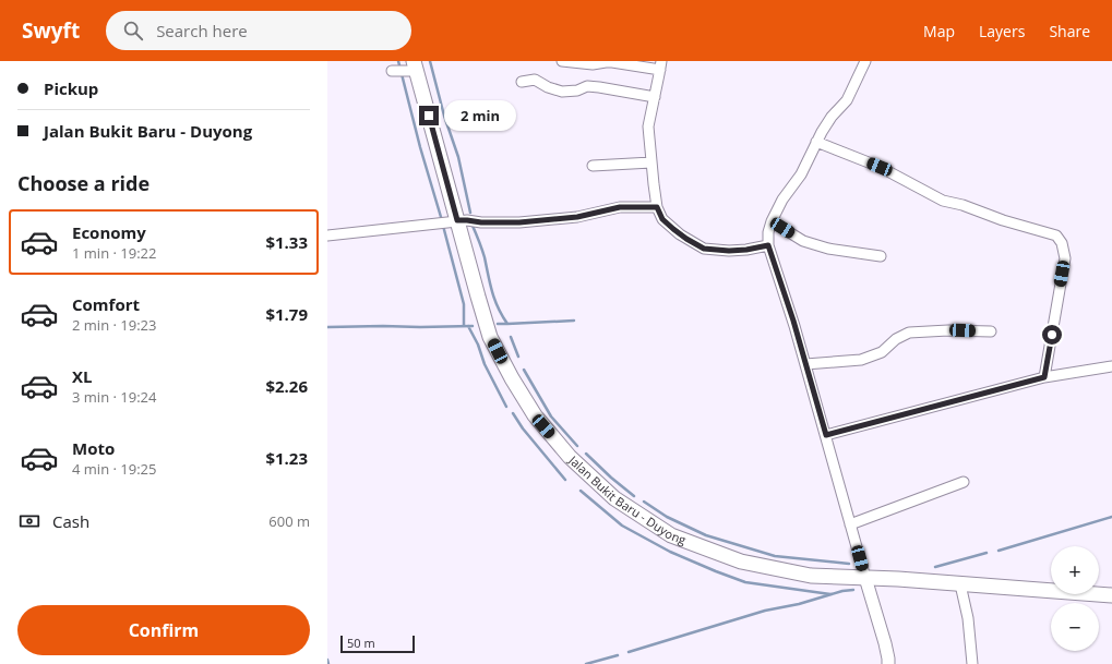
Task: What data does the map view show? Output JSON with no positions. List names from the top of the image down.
{
  "streets": {
    "main road": ["Jalan Bukit Baru - Duyong"]
  },
  "scale_bar": "50 m",
  "page": {
    "header": "Swyft",
    "search": "Search here",
    "nav": ["Map", "Layers", "Share"],
    "banner": ["Pickup", "Jalan Bukit Baru - Duyong"],
    "bubble": "2 min",
    "heading": "Choose a ride",
    "list": [
      {
        "name": "Economy",
        "note": "1 min · 19:22",
        "value": "$1.33"
      },
      {
        "name": "Comfort",
        "note": "2 min · 19:23",
        "value": "$1.79"
      },
      {
        "name": "XL",
        "note": "3 min · 19:24",
        "value": "$2.26"
      },
      {
        "name": "Moto",
        "note": "4 min · 19:25",
        "value": "$1.23"
      }
    ],
    "pay": ["Cash", "600 m"],
    "map_buttons": ["+", "−"],
    "buttons": "Confirm",
    "scale": "50 m"
  }
}
